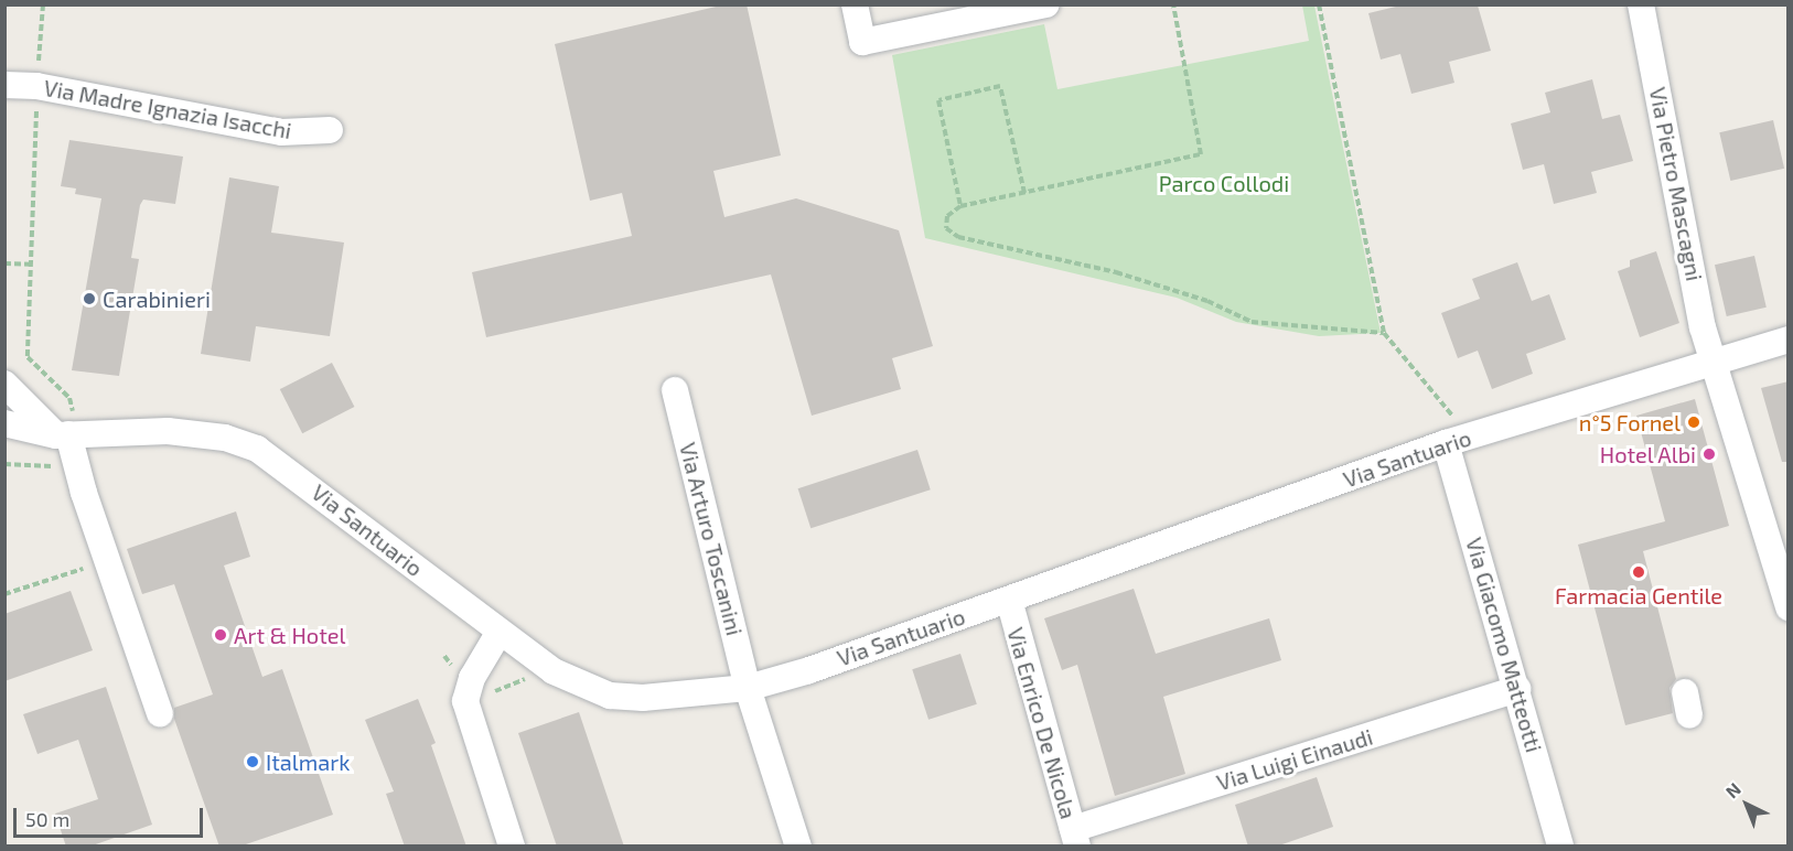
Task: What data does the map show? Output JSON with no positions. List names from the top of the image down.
{
  "streets": {
    "street": [
      "Via Madre Ignazia Isacchi",
      "Via Pietro Mascagni",
      "Via Santuario",
      "Via Arturo Toscanini",
      "Via Giacomo Matteotti",
      "Via Enrico De Nicola",
      "Via Luigi Einaudi"
    ]
  },
  "crossings": [
    ["Via Pietro Mascagni", "Via Santuario"],
    ["Via Santuario", "Via Arturo Toscanini"],
    ["Via Santuario", "Via Giacomo Matteotti"],
    ["Via Santuario", "Via Enrico De Nicola"],
    ["Via Giacomo Matteotti", "Via Luigi Einaudi"],
    ["Via Enrico De Nicola", "Via Luigi Einaudi"]
  ],
  "parks": ["Parco Collodi"],
  "places": [
    "Carabinieri",
    "n°5 Fornel",
    "Hotel Albi",
    "Farmacia Gentile",
    "Art & Hotel",
    "Italmark"
  ],
  "scale_bar": "50 m",
  "north": "top left"
}
